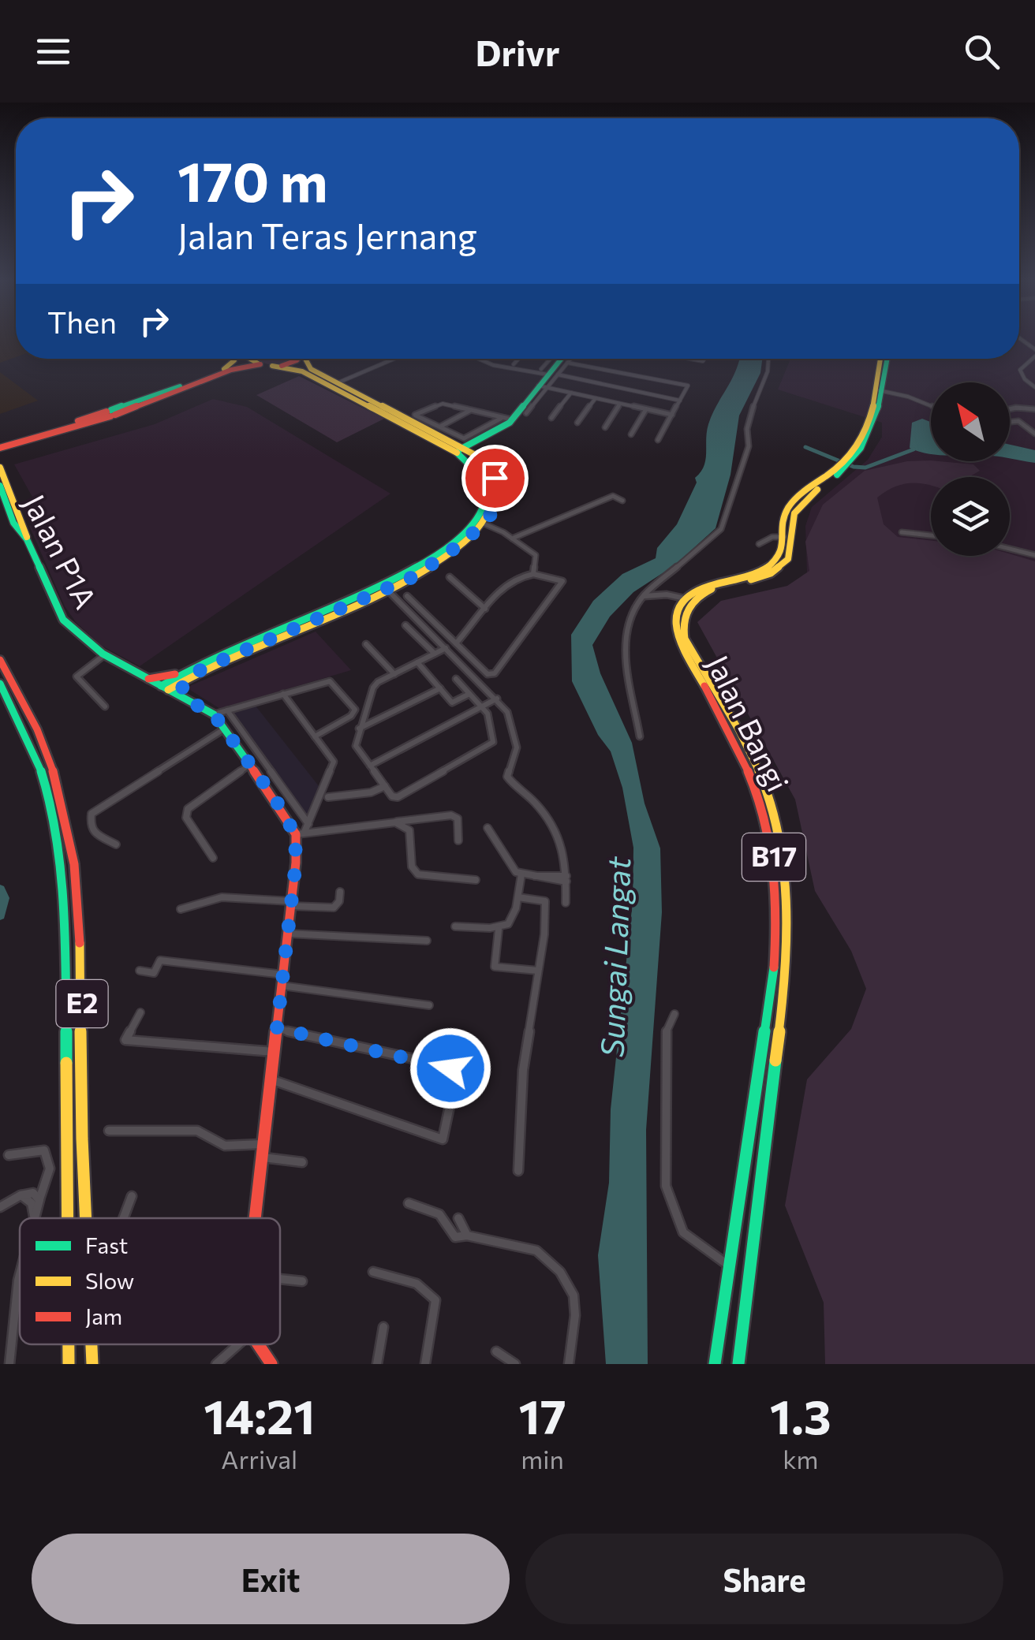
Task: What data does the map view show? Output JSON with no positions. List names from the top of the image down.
{
  "streets": {
    "main road": [
      "Jalan P1A",
      "Jalan Bangi",
      "B17",
      "E2"
    ]
  },
  "water": ["Sungai Langat"],
  "legend": ["Fast", "Slow", "Jam"],
  "north": "top left",
  "page": {
    "header": "Drivr",
    "turn": ["170 m", "Jalan Teras Jernang"],
    "then": "Then",
    "eta": [
      "14:21",
      "Arrival",
      "17",
      "min",
      "1.3",
      "km"
    ],
    "buttons": ["Exit", "Share"]
  }
}
